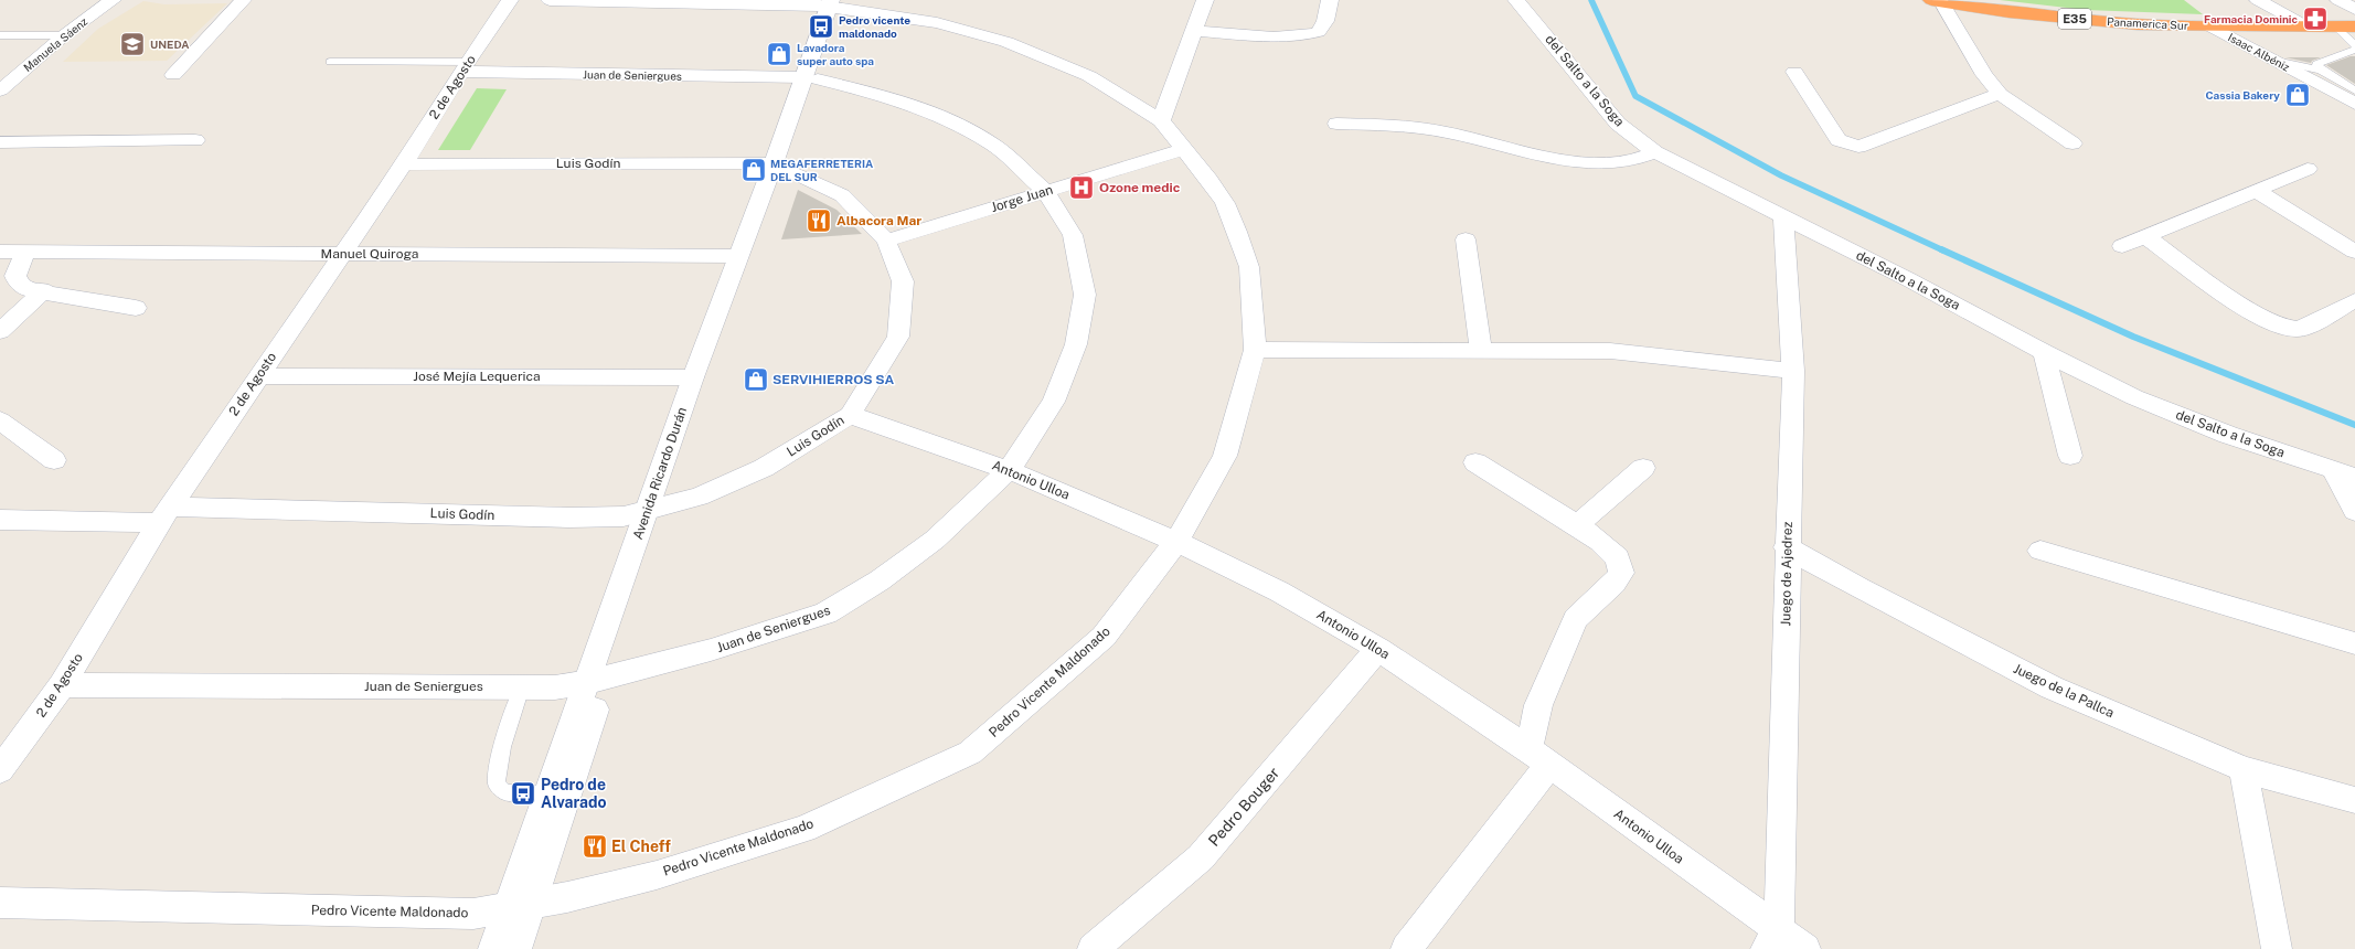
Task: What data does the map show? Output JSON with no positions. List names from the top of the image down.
{
  "streets": {
    "highway": ["E35", "Panamerica Sur"],
    "street": [
      "Manuela Sáenz",
      "Isaac Albéniz",
      "Juan de Seniergues",
      "del Salto a la Soga",
      "2 de Agosto",
      "Luis Godín",
      "Jorge Juan",
      "Manuel Quiroga",
      "José Mejía Lequerica",
      "Avenida Ricardo Durán",
      "Antonio Ulloa",
      "Juego de Ajedrez",
      "Pedro Vicente Maldonado",
      "Juego de la Pallca",
      "Pedro Bouger"
    ]
  },
  "crossings": [
    ["Panamerica Sur", "Isaac Albéniz"],
    ["Juan de Seniergues", "2 de Agosto"],
    ["Juan de Seniergues", "Jorge Juan"],
    ["Juan de Seniergues", "Avenida Ricardo Durán"],
    ["Juan de Seniergues", "Antonio Ulloa"],
    ["del Salto a la Soga", "Juego de Ajedrez"],
    ["2 de Agosto", "Luis Godín"],
    ["2 de Agosto", "Manuel Quiroga"],
    ["2 de Agosto", "José Mejía Lequerica"],
    ["Luis Godín", "Jorge Juan"],
    ["Luis Godín", "Avenida Ricardo Durán"],
    ["Luis Godín", "Antonio Ulloa"],
    ["Jorge Juan", "Pedro Vicente Maldonado"],
    ["Manuel Quiroga", "Avenida Ricardo Durán"],
    ["José Mejía Lequerica", "Avenida Ricardo Durán"],
    ["Avenida Ricardo Durán", "Pedro Vicente Maldonado"],
    ["Antonio Ulloa", "Juego de Ajedrez"],
    ["Antonio Ulloa", "Pedro Vicente Maldonado"],
    ["Antonio Ulloa", "Pedro Bouger"],
    ["Juego de Ajedrez", "Juego de la Pallca"]
  ],
  "places": {
    "pharmacy": ["Farmacia Dominic"],
    "bus stop": ["Pedro vicente maldonado", "Pedro de Alvarado"],
    "school or university": ["UNEDA"],
    "shop": [
      "Lavadora super auto spa",
      "Cassia Bakery",
      "MEGAFERRETERIA DEL SUR",
      "SERVIHIERROS SA"
    ],
    "hospital": ["Ozone medic"],
    "restaurant": ["Albacora Mar", "El Cheff"]
  }
}
